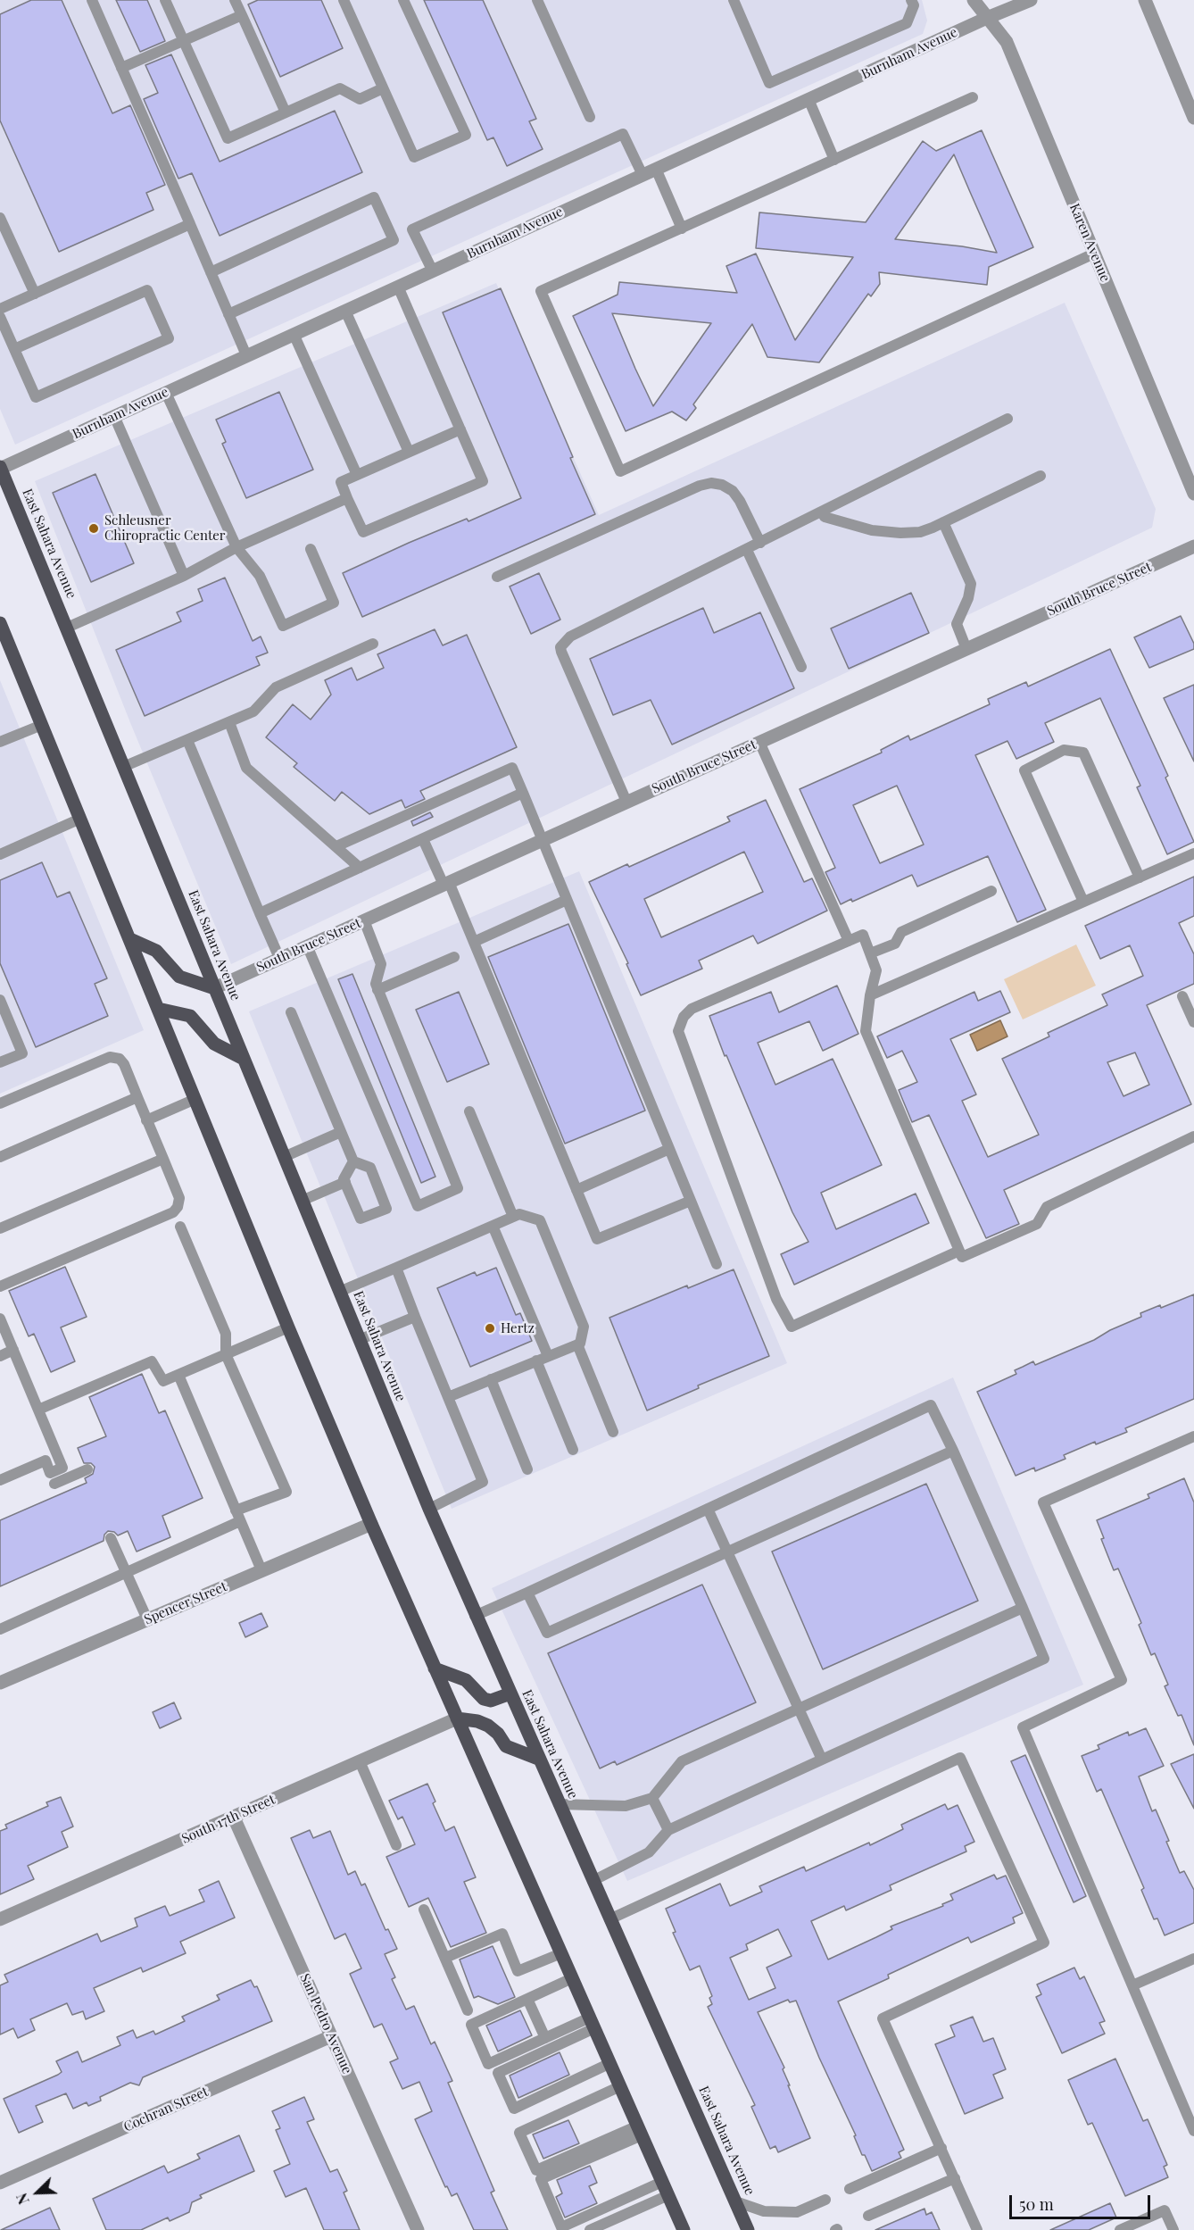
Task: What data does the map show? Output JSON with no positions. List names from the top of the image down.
{
  "streets": {
    "main road": ["East Sahara Avenue"],
    "street": [
      "Burnham Avenue",
      "Karen Avenue",
      "South Bruce Street",
      "Spencer Street",
      "South 17th Street",
      "San Pedro Avenue",
      "Cochran Street"
    ]
  },
  "crossings": [
    ["Burnham Avenue", "Karen Avenue"],
    ["Burnham Avenue", "East Sahara Avenue"],
    ["East Sahara Avenue", "South Bruce Street"],
    ["South 17th Street", "San Pedro Avenue"],
    ["San Pedro Avenue", "Cochran Street"]
  ],
  "places": ["Schleusner Chiropractic Center", "Hertz"],
  "scale_bar": "50 m",
  "north": "bottom left"
}
